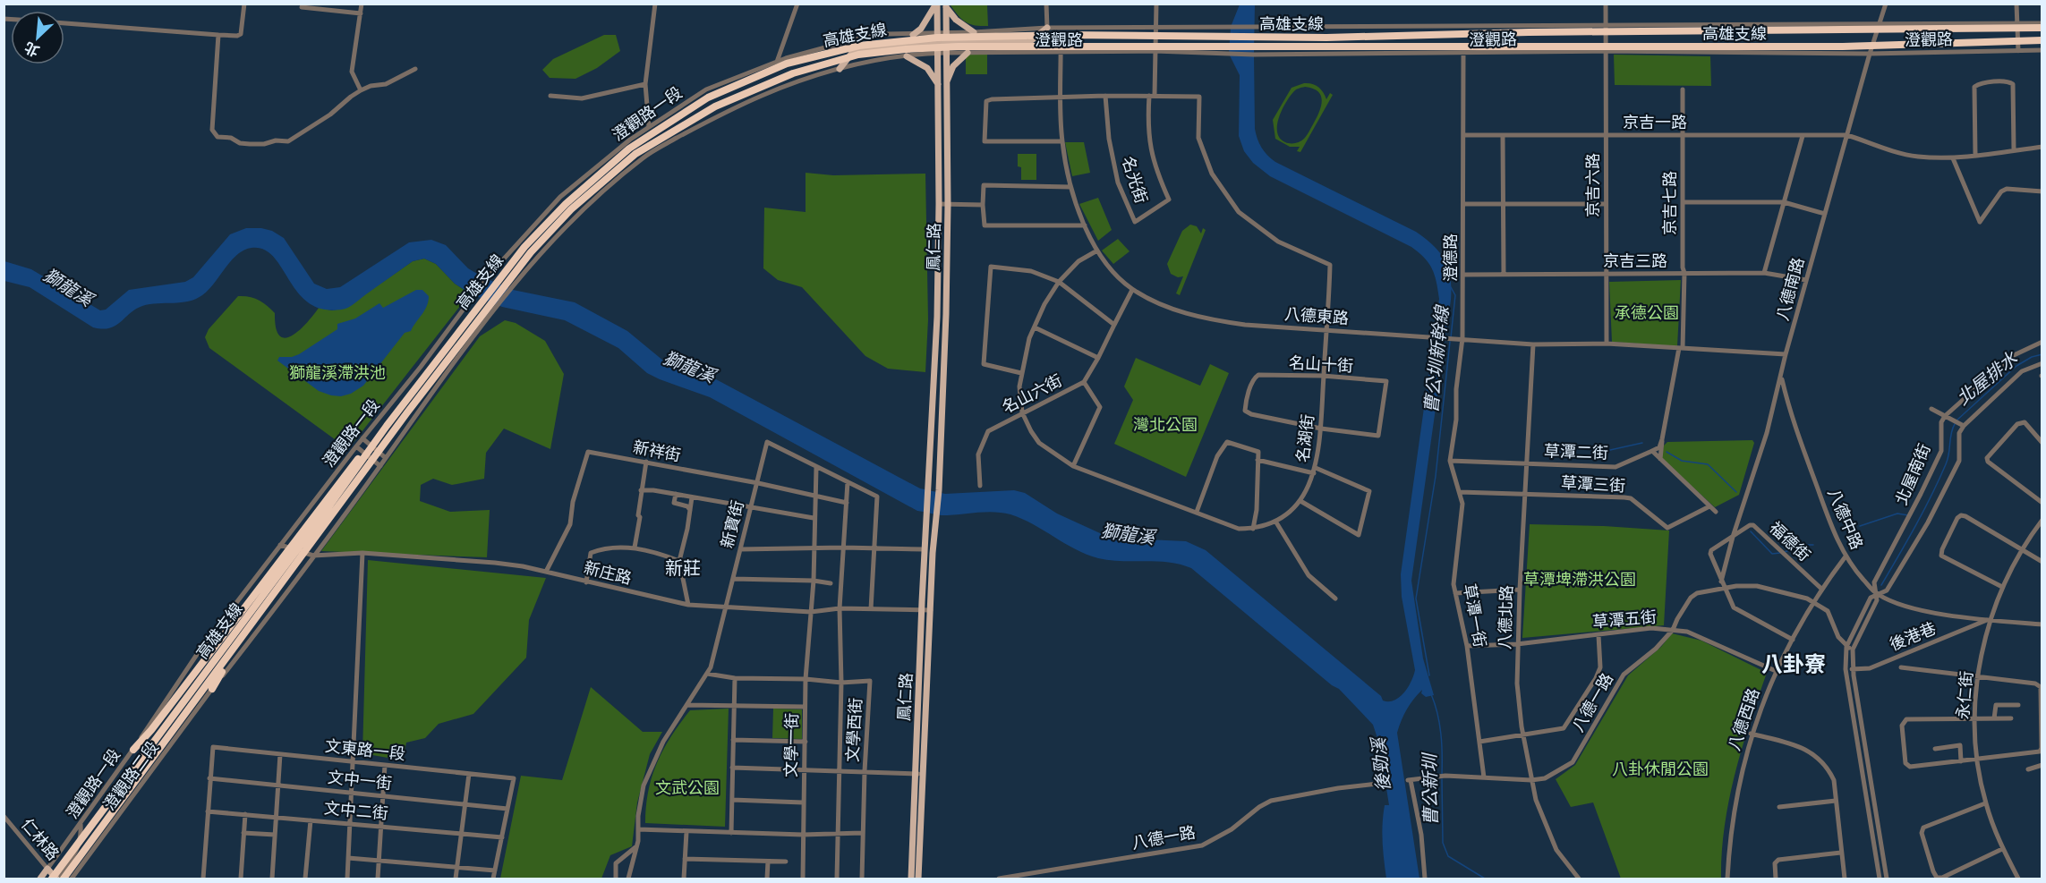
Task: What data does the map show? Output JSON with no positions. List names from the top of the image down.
{
  "streets": {
    "highway": ["高雄支線"],
    "main road": ["澄觀路一段", "鳳仁路", "仁林路"],
    "street": [
      "澄觀路",
      "京吉一路",
      "名光街",
      "京吉六路",
      "京吉七路",
      "澄德路",
      "京吉三路",
      "八德南路",
      "八德東路",
      "名山十街",
      "名山六街",
      "名湖街",
      "新祥街",
      "草潭二街",
      "北屋南街",
      "草潭三街",
      "八德中路",
      "新寶街",
      "福德街",
      "新庄路",
      "草潭一街",
      "八德北路",
      "草潭五街",
      "後港巷",
      "永仁街",
      "八德一路",
      "八德西路",
      "文學西街",
      "文學一街",
      "文東路一段",
      "澄觀路二段",
      "文中一街",
      "文中二街"
    ]
  },
  "crossings": [
    ["澄觀路", "澄觀路一段"],
    ["澄觀路", "京吉六路"],
    ["澄觀路", "鳳仁路"],
    ["澄觀路", "澄德路"],
    ["澄觀路", "八德南路"],
    ["澄觀路", "八德東路"],
    ["澄觀路一段", "鳳仁路"],
    ["澄觀路一段", "新庄路"],
    ["澄觀路一段", "澄觀路二段"],
    ["澄觀路一段", "仁林路"],
    ["京吉一路", "京吉六路"],
    ["京吉一路", "京吉七路"],
    ["京吉一路", "澄德路"],
    ["京吉一路", "八德南路"],
    ["名光街", "名湖街"],
    ["京吉六路", "京吉三路"],
    ["京吉六路", "八德東路"],
    ["京吉七路", "京吉三路"],
    ["京吉七路", "八德東路"],
    ["京吉七路", "草潭二街"],
    ["鳳仁路", "新庄路"],
    ["澄德路", "京吉三路"],
    ["澄德路", "八德東路"],
    ["澄德路", "草潭二街"],
    ["澄德路", "草潭一街"],
    ["京吉三路", "八德南路"],
    ["八德南路", "八德東路"],
    ["八德南路", "八德中路"],
    ["八德南路", "福德街"],
    ["八德東路", "名湖街"],
    ["八德東路", "草潭二街"],
    ["八德東路", "八德北路"],
    ["名山十街", "名湖街"],
    ["名山六街", "名湖街"],
    ["新祥街", "新寶街"],
    ["新祥街", "新庄路"],
    ["新祥街", "文學一街"],
    ["草潭二街", "草潭一街"],
    ["草潭二街", "八德北路"],
    ["北屋南街", "八德中路"],
    ["草潭三街", "草潭一街"],
    ["草潭三街", "八德北路"],
    ["八德中路", "八德西路"],
    ["新寶街", "新庄路"],
    ["新寶街", "文學西街"],
    ["新寶街", "文學一街"],
    ["福德街", "八德一路"],
    ["福德街", "八德西路"],
    ["新庄路", "文學一街"],
    ["草潭一街", "草潭五街"],
    ["草潭一街", "八德一路"],
    ["八德北路", "草潭五街"],
    ["八德北路", "八德一路"],
    ["草潭五街", "八德一路"],
    ["草潭五街", "八德西路"],
    ["後港巷", "永仁街"],
    ["八德一路", "八德西路"],
    ["文學西街", "文學一街"],
    ["文東路一段", "文中一街"]
  ],
  "districts": ["新莊", "八卦寮"],
  "water": [
    "獅龍溪",
    "曹公圳新幹線",
    "北屋排水",
    "後勁溪",
    "曹公新圳"
  ],
  "parks": [
    "承德公園",
    "獅龍溪滯洪池",
    "灣北公園",
    "草潭埤滯洪公園",
    "八卦休閒公園",
    "文武公園"
  ],
  "north": "bottom left"
}
